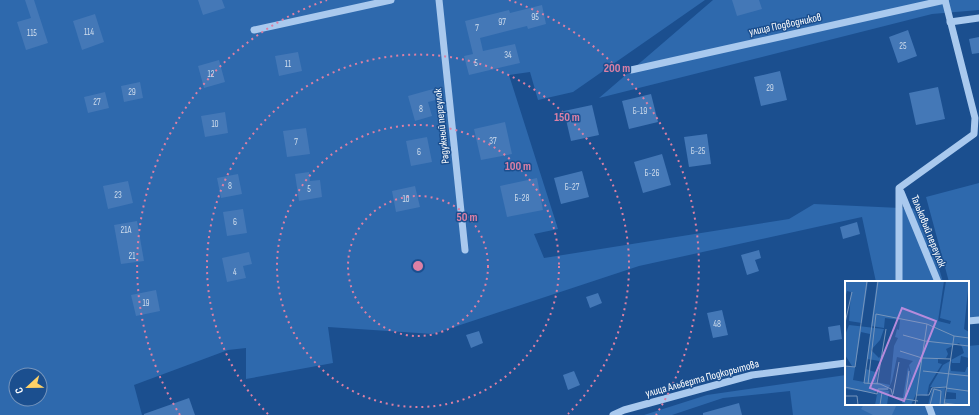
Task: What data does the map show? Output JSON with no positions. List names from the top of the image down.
{
  "streets": {
    "street": [
      "улица Подводников",
      "Радужный переулок",
      "Тальковый переулок",
      "улица Альберта Подкорытова"
    ]
  },
  "house_numbers": [
    "95",
    "97",
    "7",
    "114",
    "115",
    "25",
    "34",
    "5",
    "11",
    "12",
    "29",
    "29",
    "27",
    "8",
    "Б-19",
    "10",
    "37",
    "7",
    "Б-25",
    "6",
    "Б-26",
    "8",
    "Б-27",
    "5",
    "23",
    "Б-28",
    "10",
    "6",
    "21А",
    "21",
    "4",
    "19",
    "48"
  ],
  "north": "left",
  "rings": [
    "200 m",
    "150 m",
    "100 m",
    "50 m"
  ]
}
